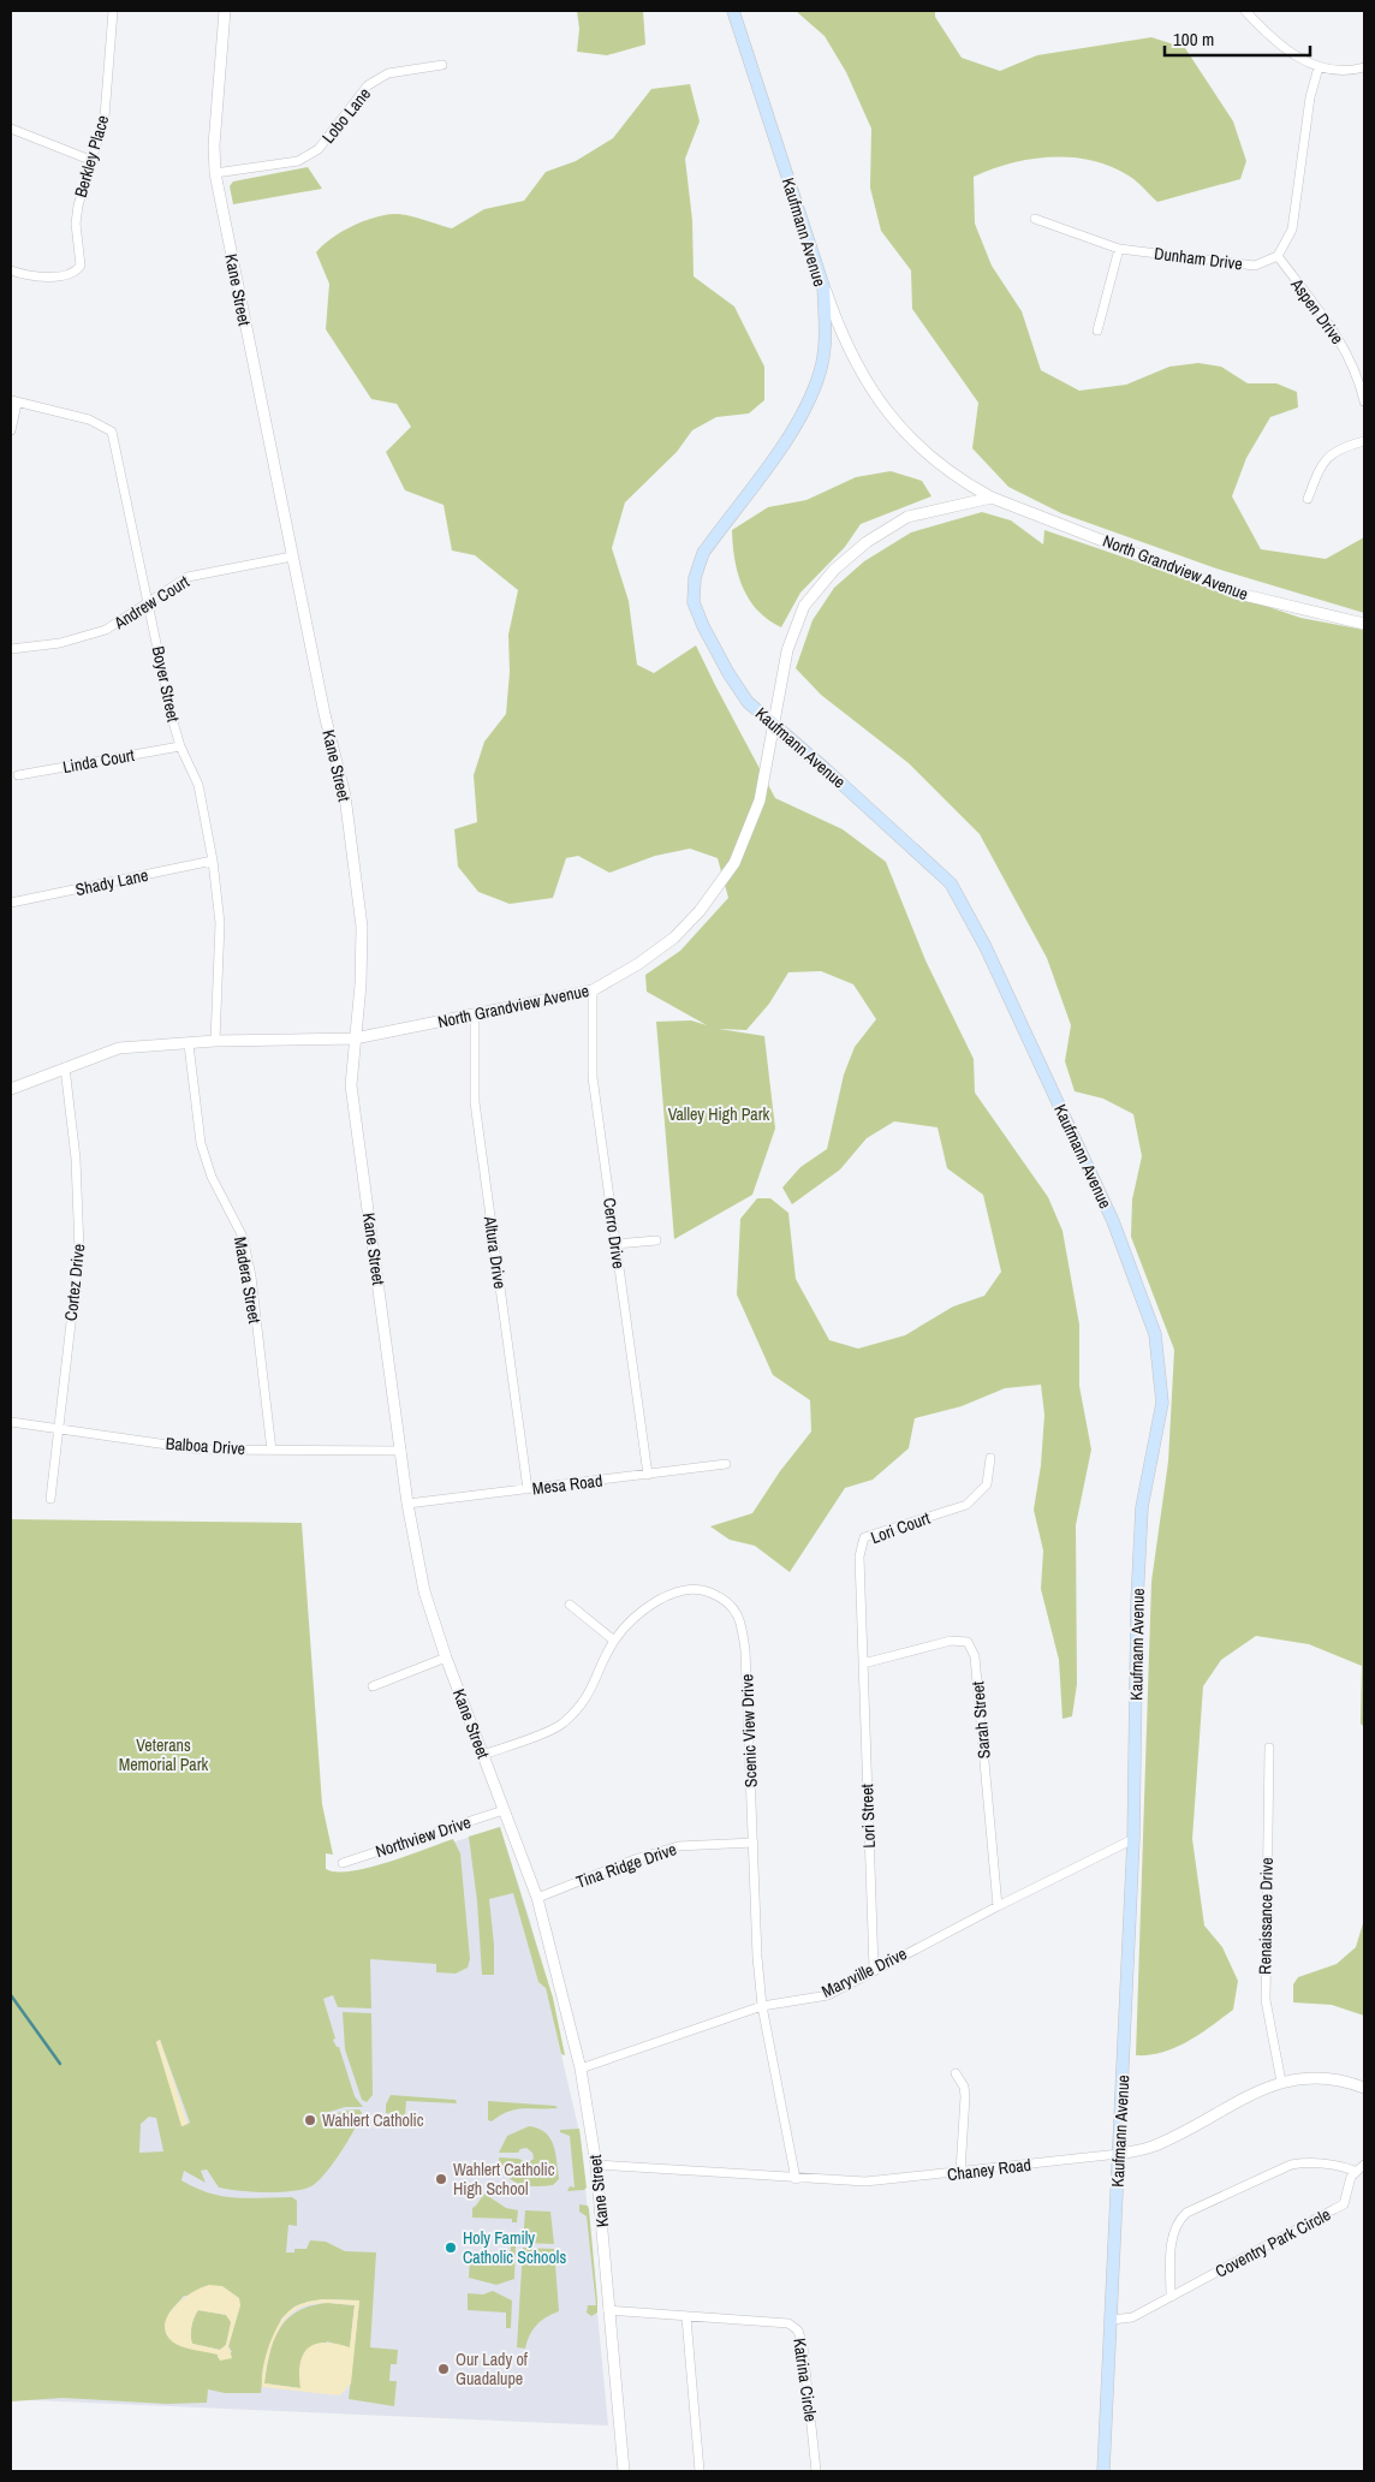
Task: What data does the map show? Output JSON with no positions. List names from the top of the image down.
{
  "streets": {
    "main road": ["Kaufmann Avenue"],
    "street": [
      "Lobo Lane",
      "Berkley Place",
      "Dunham Drive",
      "Kane Street",
      "Aspen Drive",
      "North Grandview Avenue",
      "Andrew Court",
      "Boyer Street",
      "Linda Court",
      "Shady Lane",
      "Cerro Drive",
      "Altura Drive",
      "Madera Street",
      "Cortez Drive",
      "Balboa Drive",
      "Mesa Road",
      "Lori Court",
      "Sarah Street",
      "Scenic View Drive",
      "Lori Street",
      "Northview Drive",
      "Tina Ridge Drive",
      "Renaissance Drive",
      "Maryville Drive",
      "Chaney Road",
      "Coventry Park Circle",
      "Katrina Circle"
    ]
  },
  "crossings": [
    ["Lobo Lane", "Kane Street"],
    ["Kaufmann Avenue", "North Grandview Avenue"],
    ["Kaufmann Avenue", "Maryville Drive"],
    ["Kaufmann Avenue", "Chaney Road"],
    ["Kaufmann Avenue", "Coventry Park Circle"],
    ["Dunham Drive", "Aspen Drive"],
    ["Kane Street", "North Grandview Avenue"],
    ["Kane Street", "Andrew Court"],
    ["Kane Street", "Balboa Drive"],
    ["Kane Street", "Mesa Road"],
    ["Kane Street", "Scenic View Drive"],
    ["Kane Street", "Northview Drive"],
    ["Kane Street", "Tina Ridge Drive"],
    ["Kane Street", "Maryville Drive"],
    ["Kane Street", "Chaney Road"],
    ["Kane Street", "Katrina Circle"],
    ["North Grandview Avenue", "Boyer Street"],
    ["North Grandview Avenue", "Cerro Drive"],
    ["North Grandview Avenue", "Altura Drive"],
    ["North Grandview Avenue", "Madera Street"],
    ["North Grandview Avenue", "Cortez Drive"],
    ["Andrew Court", "Boyer Street"],
    ["Boyer Street", "Linda Court"],
    ["Boyer Street", "Shady Lane"],
    ["Cerro Drive", "Mesa Road"],
    ["Altura Drive", "Mesa Road"],
    ["Madera Street", "Balboa Drive"],
    ["Cortez Drive", "Balboa Drive"],
    ["Lori Court", "Sarah Street"],
    ["Lori Court", "Lori Street"],
    ["Sarah Street", "Lori Street"],
    ["Sarah Street", "Maryville Drive"],
    ["Scenic View Drive", "Tina Ridge Drive"],
    ["Scenic View Drive", "Maryville Drive"],
    ["Scenic View Drive", "Chaney Road"],
    ["Lori Street", "Maryville Drive"],
    ["Renaissance Drive", "Chaney Road"]
  ],
  "parks": ["Valley High Park", "Veterans Memorial Park"],
  "places": [
    "Wahlert Catholic",
    "Wahlert Catholic High School",
    "Holy Family Catholic Schools",
    "Our Lady of Guadalupe"
  ],
  "scale_bar": "100 m"
}
